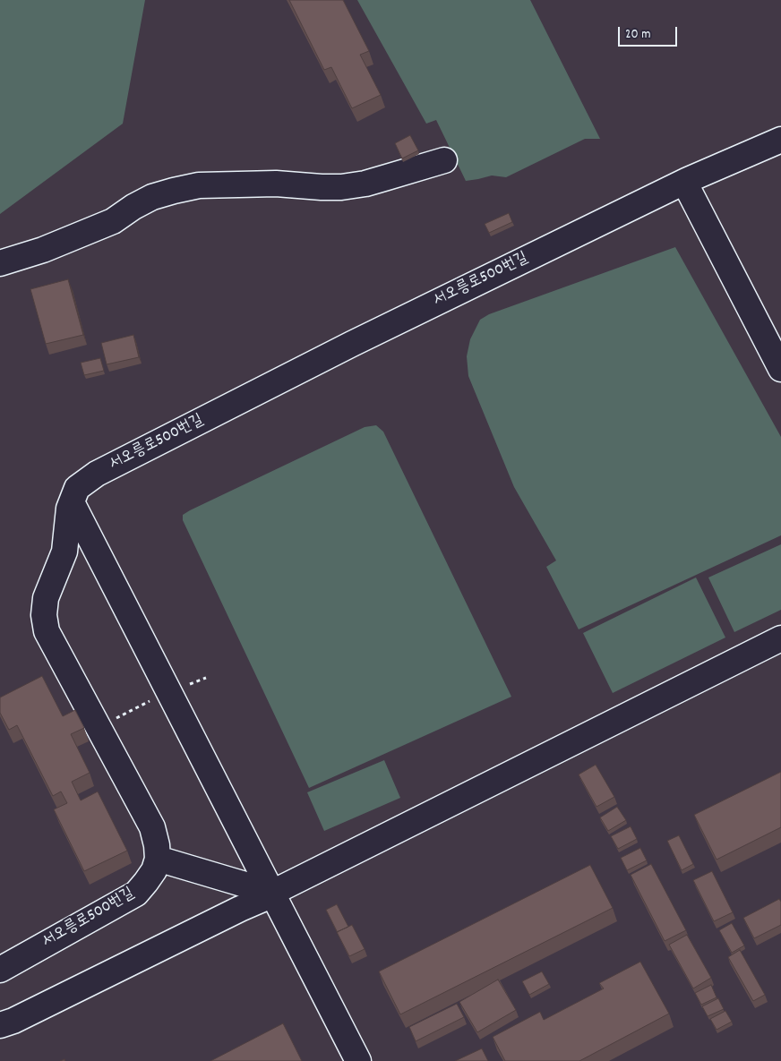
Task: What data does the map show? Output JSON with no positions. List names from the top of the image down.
{
  "streets": {
    "street": ["서오릉로500번길"]
  },
  "scale_bar": "20 m"
}
